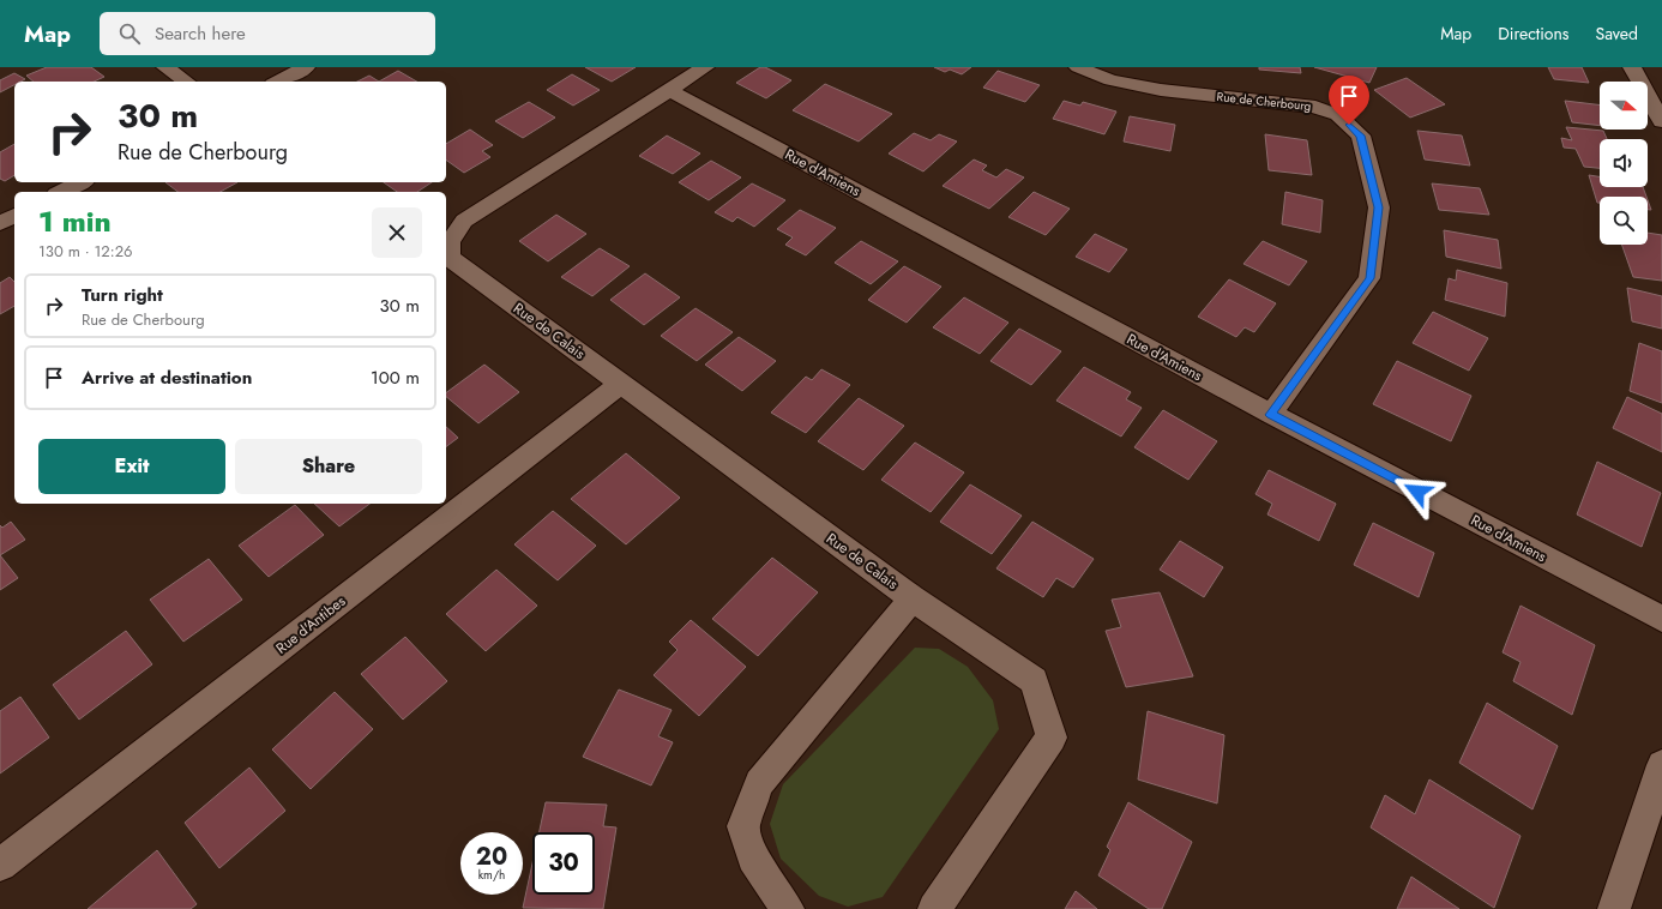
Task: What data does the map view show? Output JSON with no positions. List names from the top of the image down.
{
  "streets": {
    "street": [
      "Rue de Cherbourg",
      "Rue d'Amiens",
      "Rue de Calais",
      "Rue d'Antibes"
    ]
  },
  "crossings": [
    ["Rue de Cherbourg", "Rue d'Amiens"],
    ["Rue d'Amiens", "Rue de Calais"],
    ["Rue de Calais", "Rue d'Antibes"]
  ],
  "north": "right",
  "page": {
    "header": "Map",
    "search": "Search here",
    "nav": ["Map", "Directions", "Saved"],
    "turn": ["30 m", "Rue de Cherbourg"],
    "heading": ["1 min", "130 m · 12:26"],
    "list": [
      {
        "name": "Turn right",
        "note": "Rue de Cherbourg",
        "value": "30 m"
      },
      {
        "name": "Arrive at destination",
        "value": "100 m"
      }
    ],
    "buttons": ["Exit", "Share"],
    "speed": "20 km/h",
    "limit": "30"
  }
}
